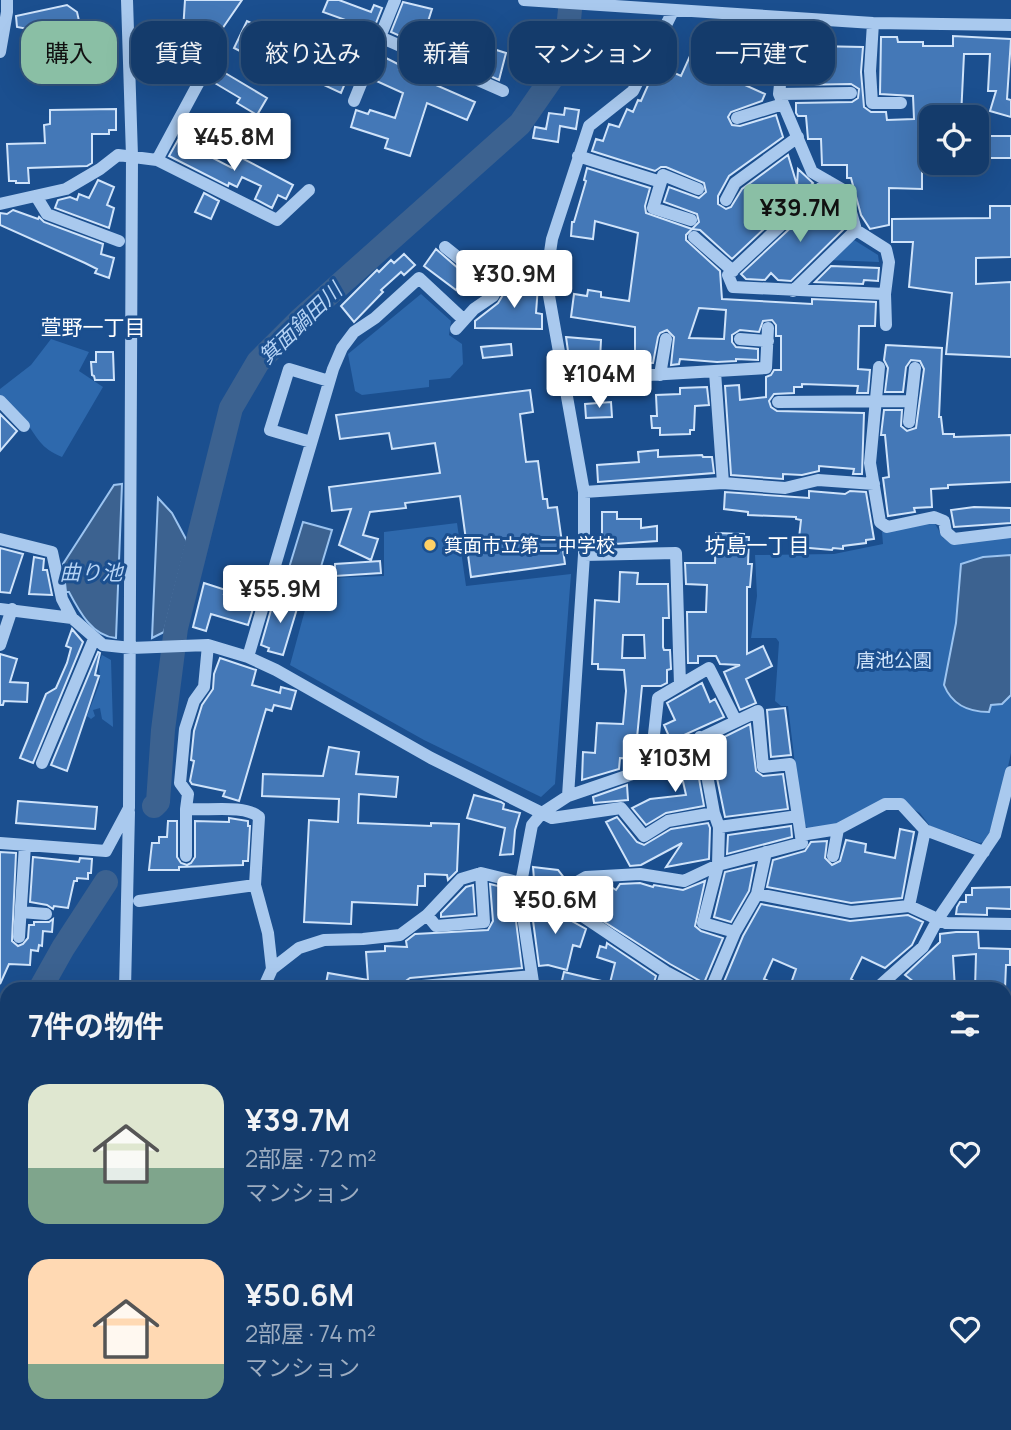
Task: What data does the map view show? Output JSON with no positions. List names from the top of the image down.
{
  "districts": ["萱野一丁目", "坊島一丁目"],
  "water": ["箕面鍋田川", "曲り池"],
  "parks": ["唐池公園"],
  "places": ["箕面市立第二中学校"],
  "page": {
    "chip": [
      "購入",
      "賃貸",
      "絞り込み",
      "新着",
      "マンション",
      "一戸建て"
    ],
    "price": [
      "¥45.8M",
      "¥39.7M",
      "¥30.9M",
      "¥104M",
      "¥55.9M",
      "¥103M",
      "¥50.6M"
    ],
    "heading": "7件の物件",
    "list": [
      {
        "name": "¥39.7M",
        "note": "2部屋 · 72 m² · マンション"
      },
      {
        "name": "¥50.6M",
        "note": "2部屋 · 74 m² · マンション"
      }
    ]
  }
}
